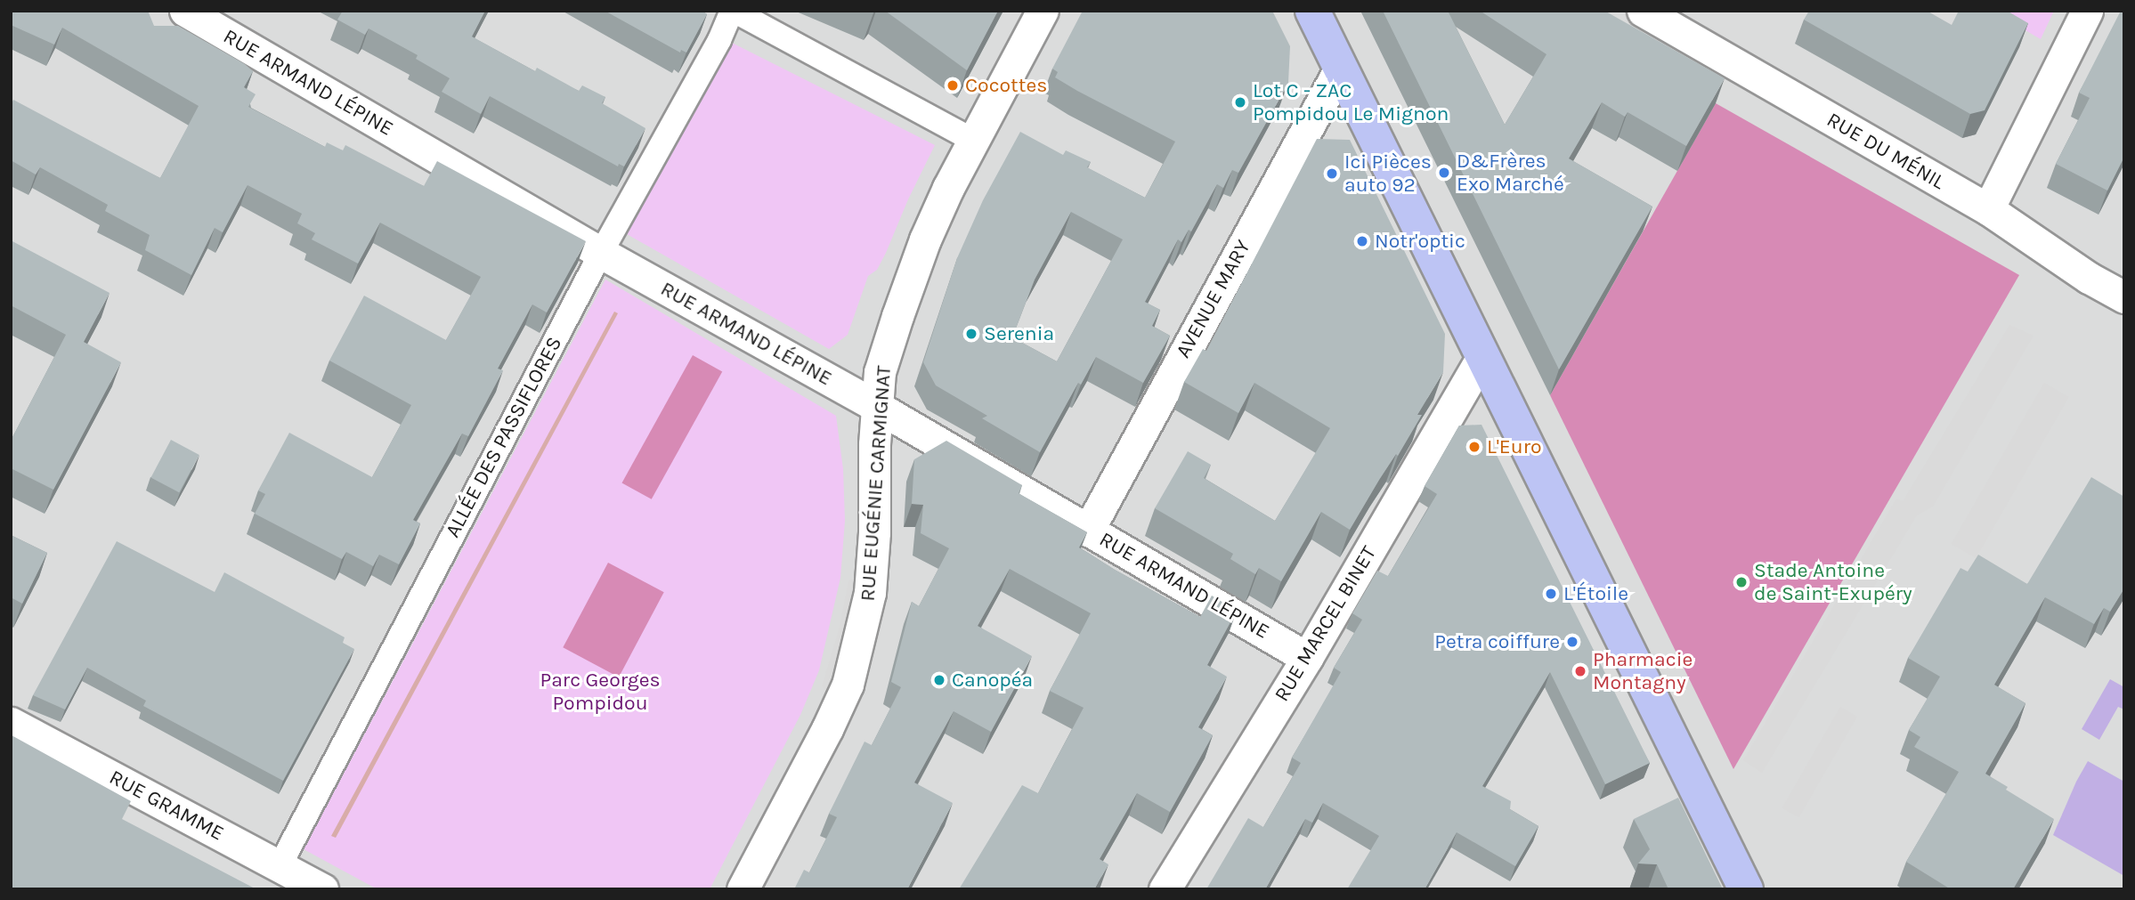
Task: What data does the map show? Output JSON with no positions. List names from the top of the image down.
{
  "streets": {
    "street": [
      "RUE ARMAND LÉPINE",
      "RUE DU MÉNIL",
      "AVENUE MARY",
      "ALLÉE DES PASSIFLORES",
      "RUE EUGÉNIE CARMIGNAT",
      "RUE MARCEL BINET",
      "RUE GRAMME"
    ]
  },
  "crossings": [
    ["RUE ARMAND LÉPINE", "AVENUE MARY"],
    ["RUE ARMAND LÉPINE", "ALLÉE DES PASSIFLORES"],
    ["RUE ARMAND LÉPINE", "RUE EUGÉNIE CARMIGNAT"],
    ["RUE ARMAND LÉPINE", "RUE MARCEL BINET"],
    ["ALLÉE DES PASSIFLORES", "RUE EUGÉNIE CARMIGNAT"],
    ["ALLÉE DES PASSIFLORES", "RUE GRAMME"]
  ],
  "parks": ["Parc Georges Pompidou"],
  "places": [
    "Cocottes",
    "Lot C - ZAC Pompidou Le Mignon",
    "D&Frères Exo Marché",
    "Ici Pièces auto 92",
    "Notr'optic",
    "Serenia",
    "L'Euro",
    "Stade Antoine de Saint-Exupéry",
    "L'Étoile",
    "Petra coiffure",
    "Pharmacie Montagny",
    "Canopéa"
  ]
}
